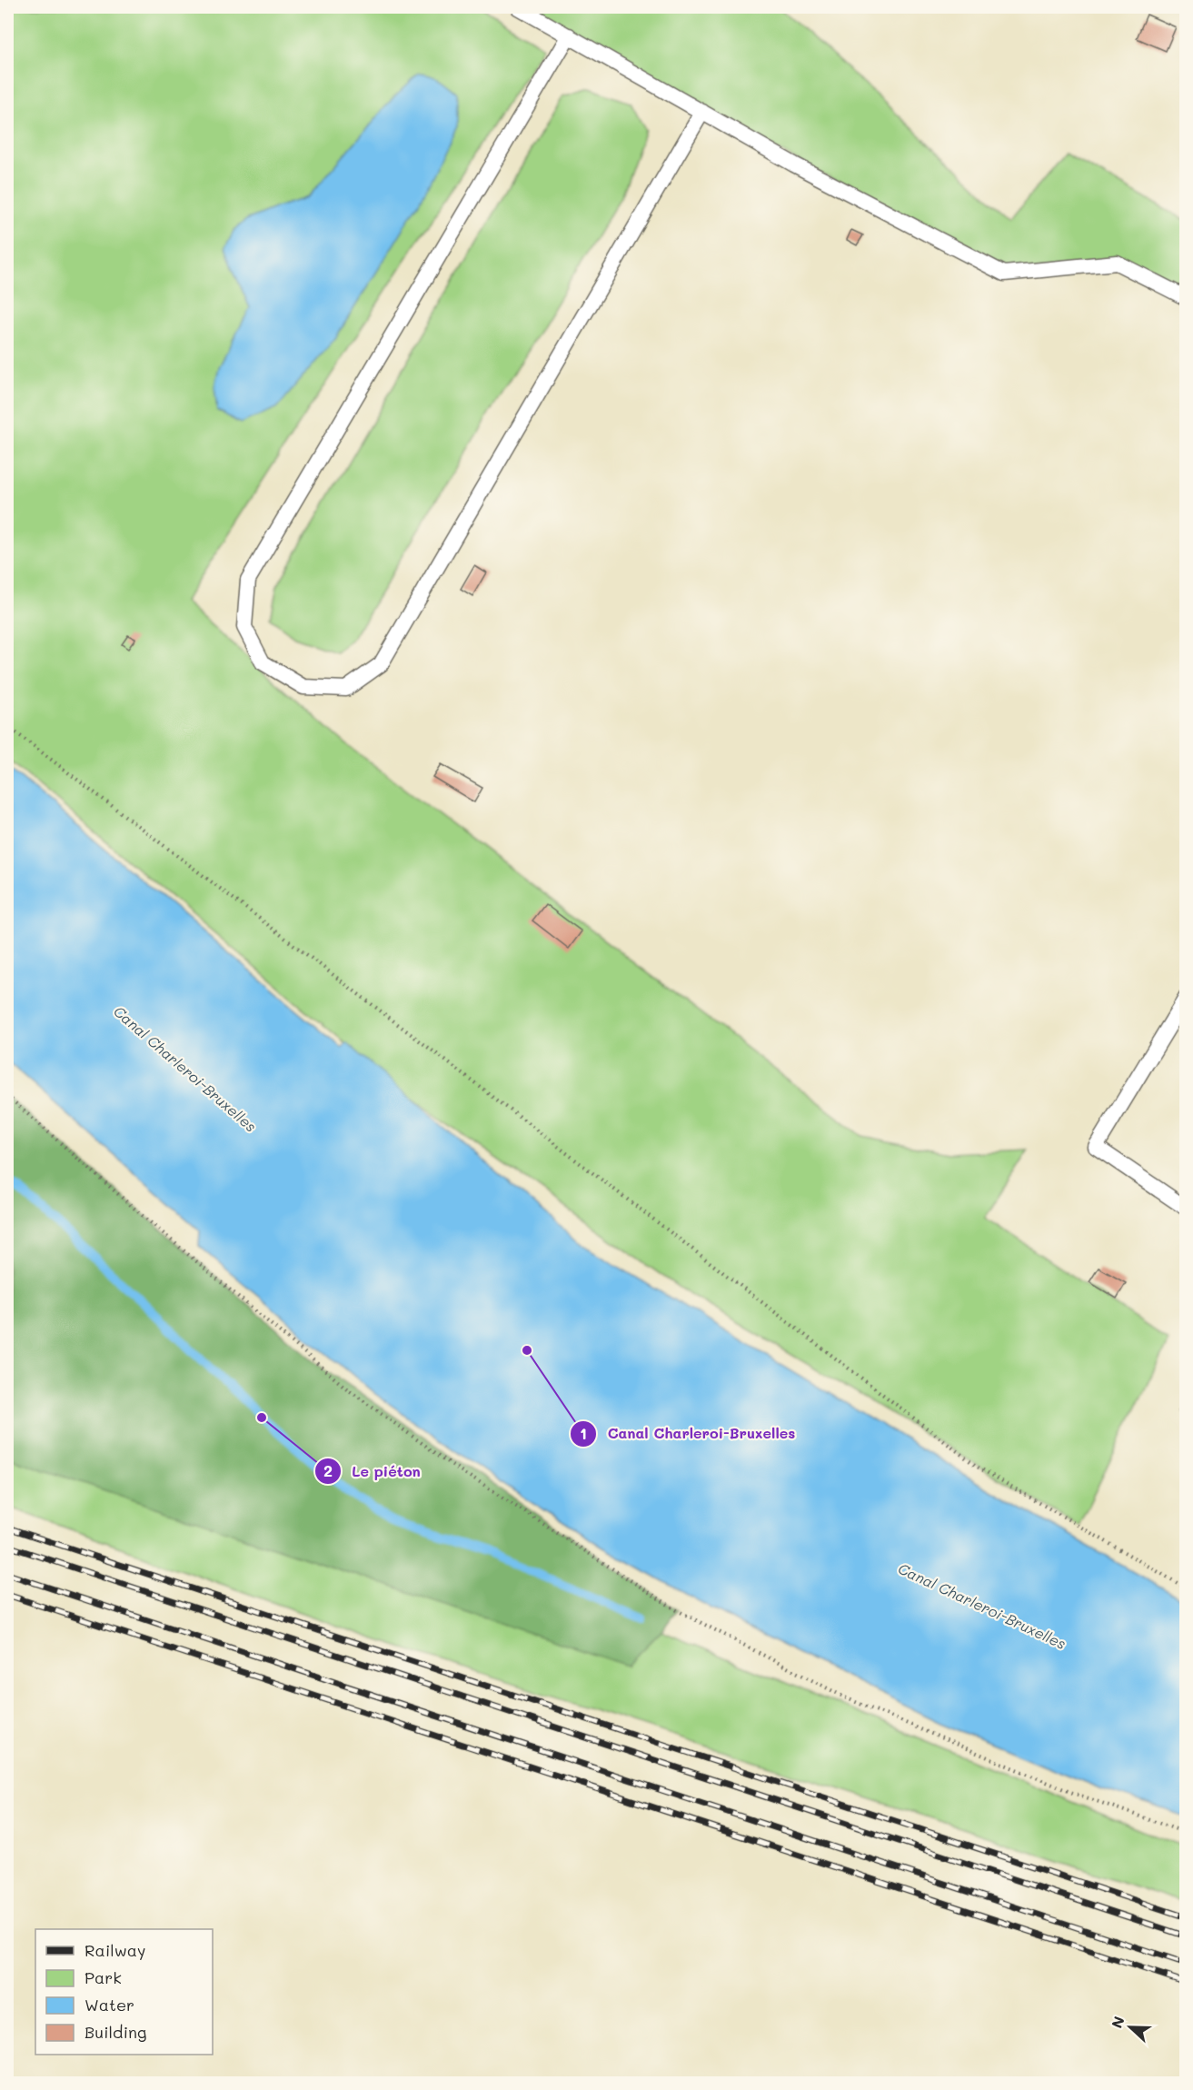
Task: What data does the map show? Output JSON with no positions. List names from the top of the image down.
{
  "water": ["Canal Charleroi-Bruxelles"],
  "places": ["Canal Charleroi-Bruxelles", "Le piéton"],
  "legend": [
    "Railway",
    "Park",
    "Water",
    "Building"
  ],
  "north": "left"
}
